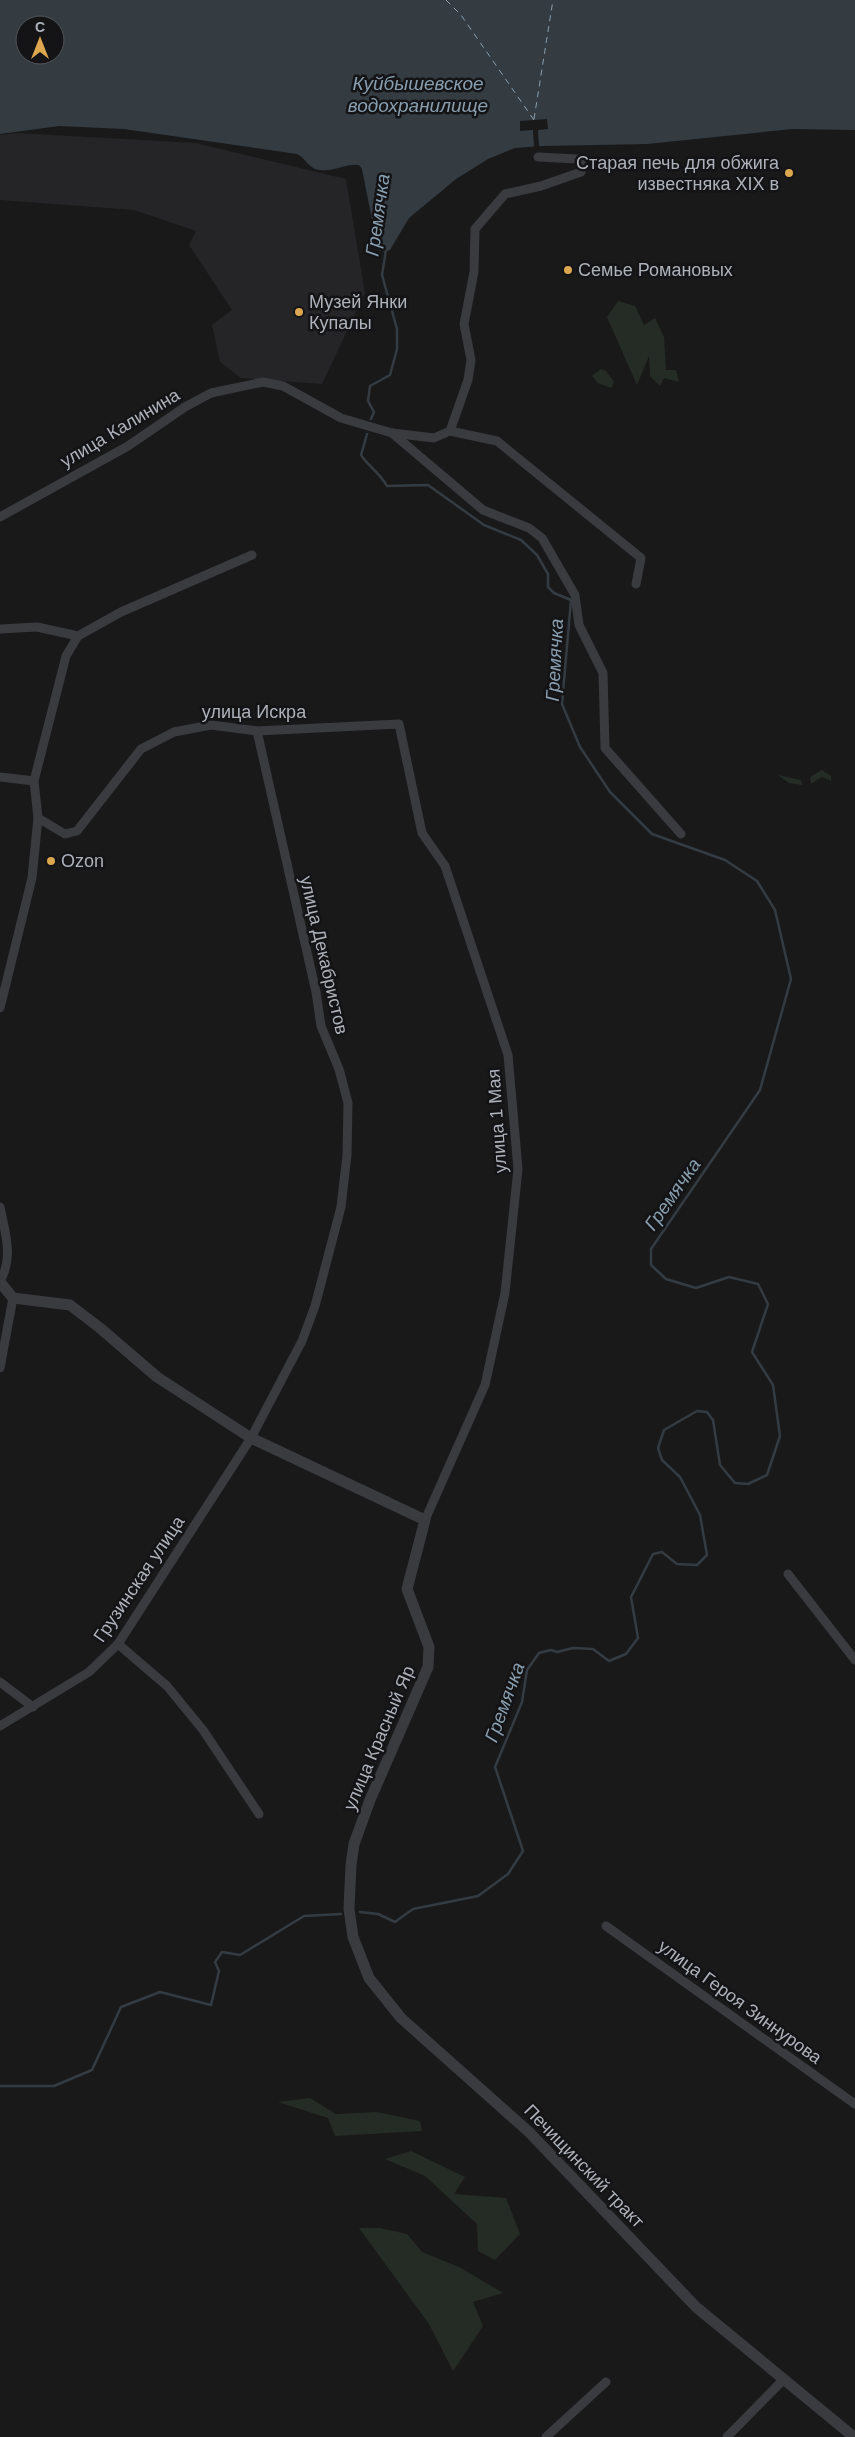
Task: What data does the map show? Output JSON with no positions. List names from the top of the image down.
{
  "streets": {
    "street": [
      "улица Калинина",
      "улица Искра",
      "улица Декабристов",
      "улица 1 Мая",
      "Грузинская улица",
      "улица Красный Яр",
      "улица Героя Зиннурова",
      "Печищинский тракт"
    ]
  },
  "crossings": [
    ["улица Искра", "улица Декабристов"],
    ["улица Искра", "улица 1 Мая"],
    ["улица Декабристов", "Грузинская улица"],
    ["улица 1 Мая", "улица Красный Яр"],
    ["улица Красный Яр", "Печищинский тракт"]
  ],
  "water": ["Куйбышевское водохранилище", "Гремячка"],
  "places": [
    "Старая печь для обжига известняка XIX в",
    "Семье Романовых",
    "Музей Янки Купалы",
    "Ozon"
  ],
  "north": "top"
}
